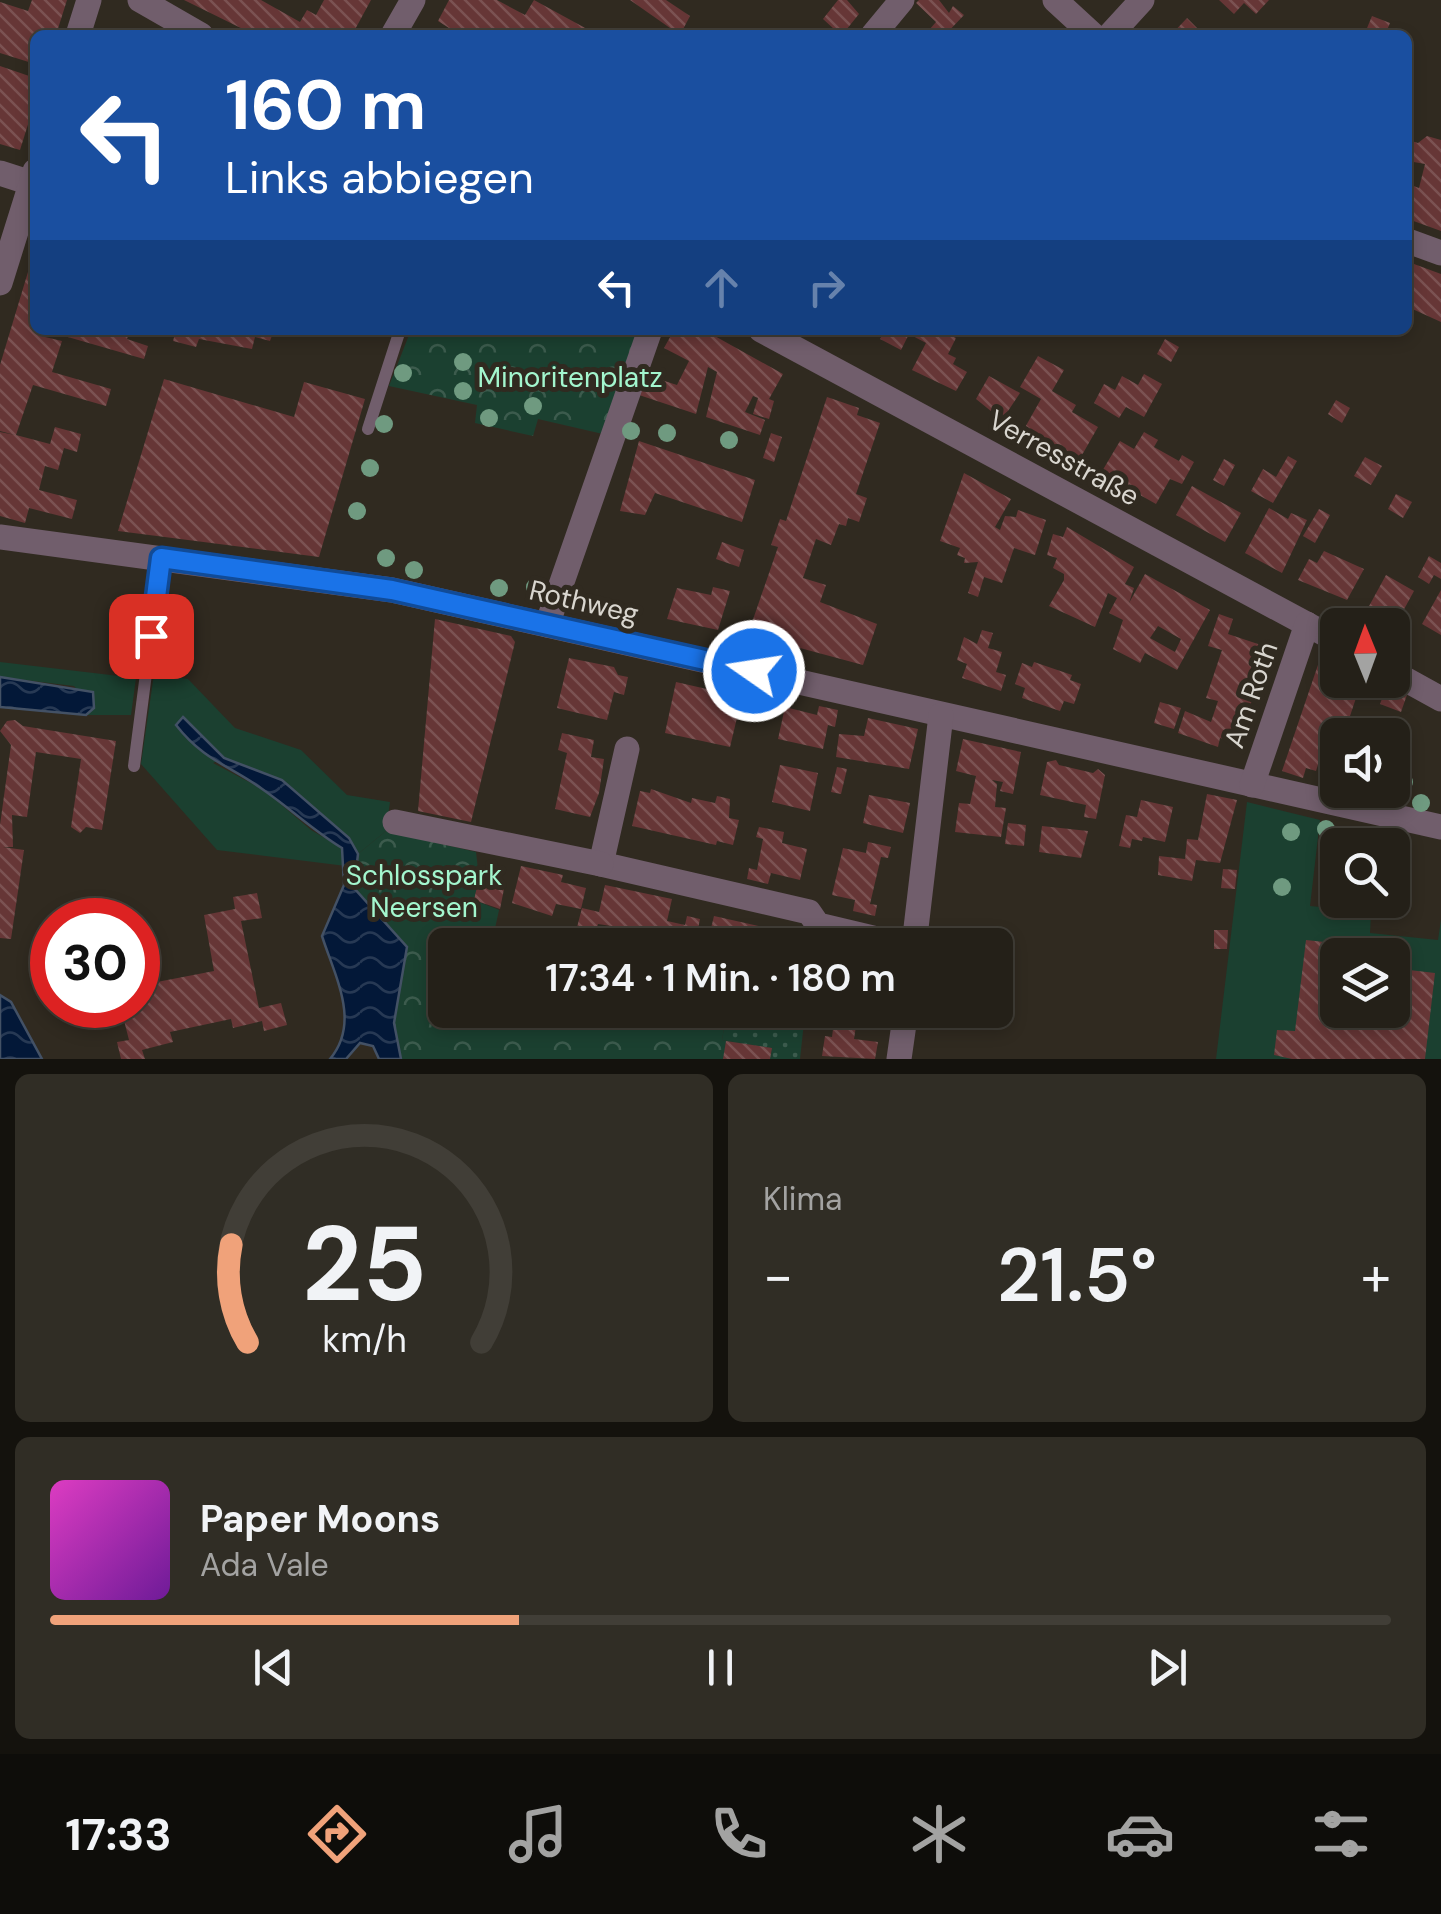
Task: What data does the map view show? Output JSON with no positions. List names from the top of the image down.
{
  "streets": {
    "street": ["Verresstraße", "Rothweg", "Am Roth"]
  },
  "crossings": [
    ["Verresstraße", "Am Roth"],
    ["Rothweg", "Am Roth"]
  ],
  "parks": ["Minoritenplatz", "Schlosspark Neersen"],
  "north": "top",
  "page": {
    "turn": ["160 m", "Links abbiegen"],
    "limit": "30",
    "trip": "17:34 · 1 Min. · 180 m",
    "tile": "Klima",
    "heat": ["−", "21.5°", "+"],
    "song": ["Paper Moons", "Ada Vale"],
    "tabs": "17:33",
    "gauge": ["25", "km/h"]
  }
}
